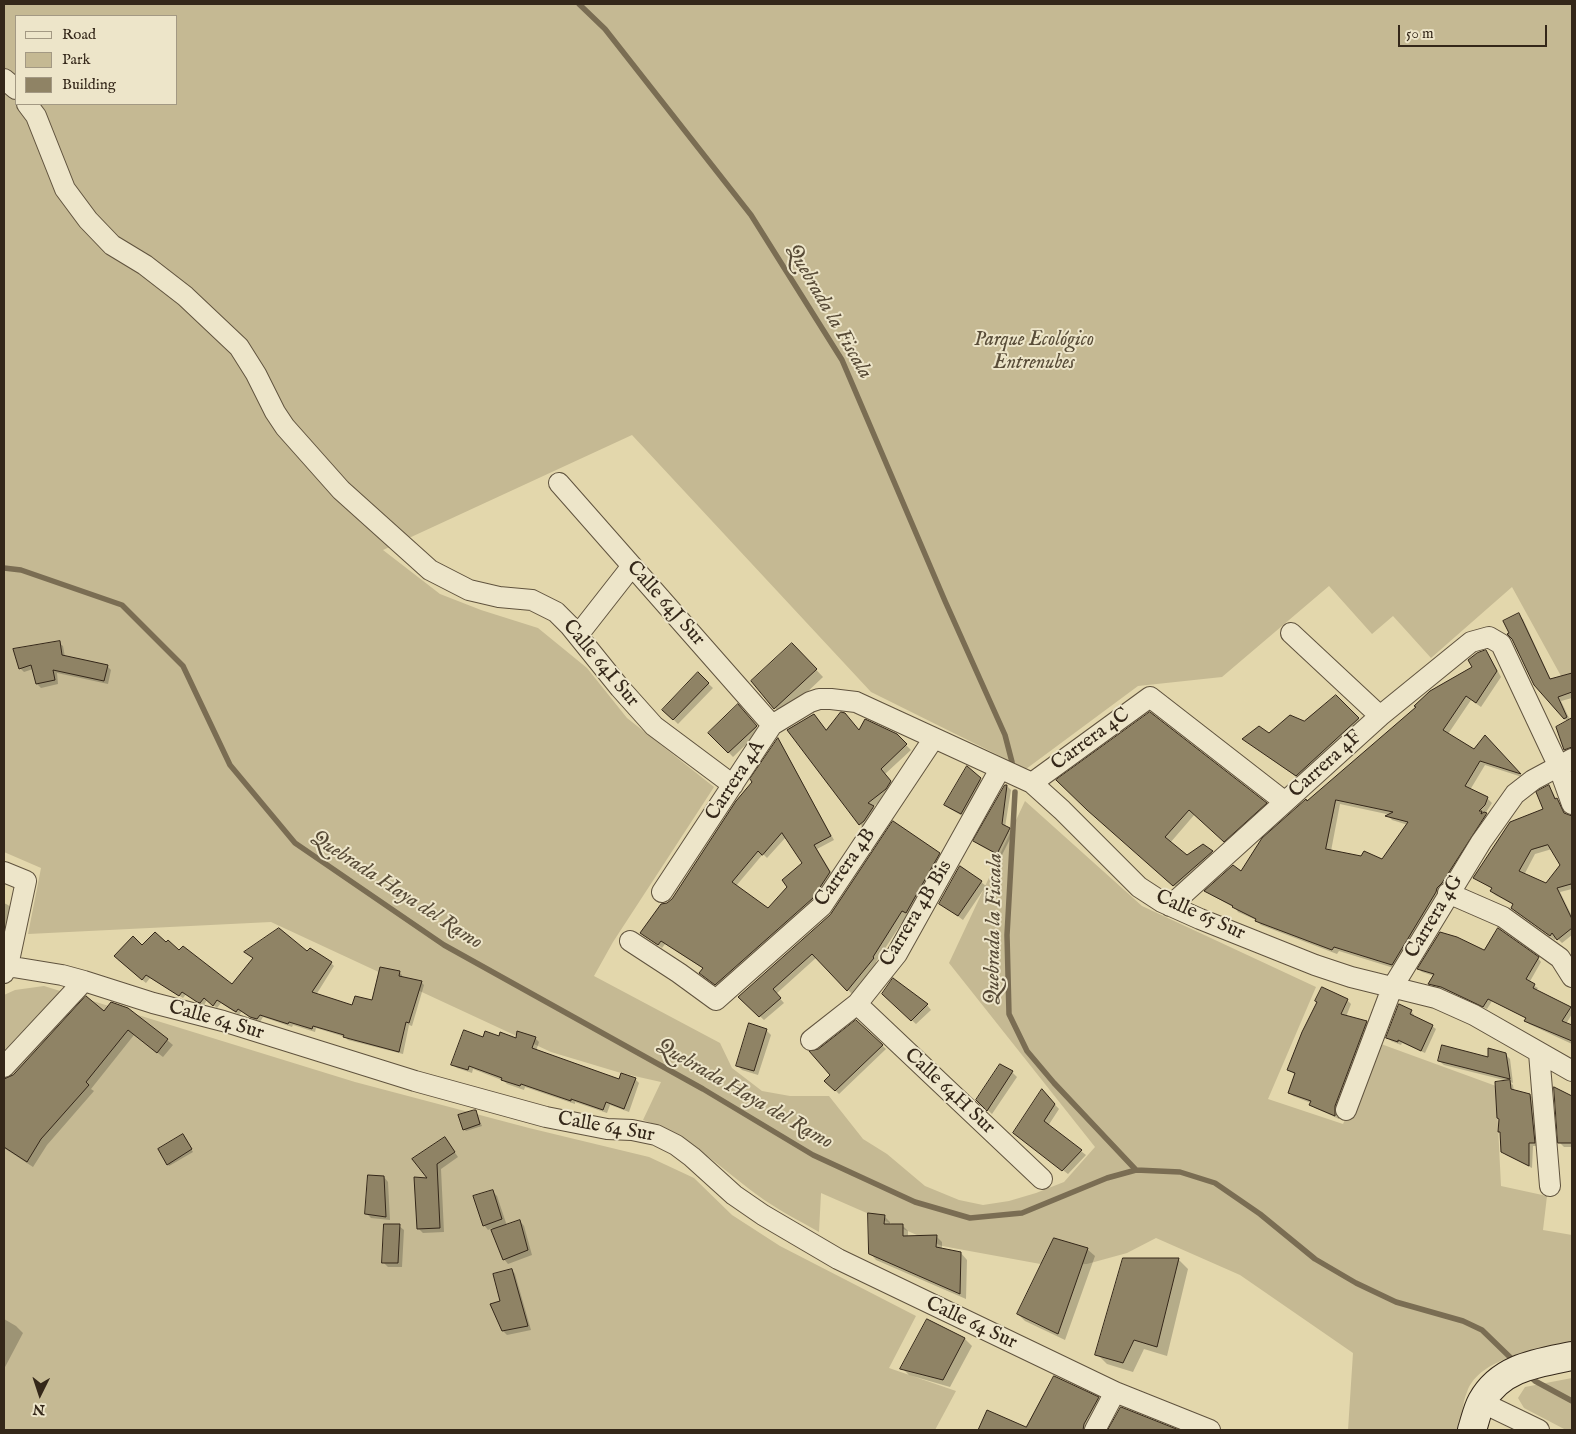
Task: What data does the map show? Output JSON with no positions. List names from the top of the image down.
{
  "streets": {
    "street": [
      "Calle 64J Sur",
      "Calle 64I Sur",
      "Carrera 4C",
      "Carrera 4F",
      "Carrera 4A",
      "Carrera 4B",
      "Carrera 4B Bis",
      "Calle 65 Sur",
      "Carrera 4G",
      "Calle 64 Sur",
      "Calle 64H Sur"
    ]
  },
  "crossings": [
    ["Calle 64J Sur", "Carrera 4A"],
    ["Calle 64I Sur", "Carrera 4A"],
    ["Carrera 4C", "Carrera 4F"],
    ["Carrera 4C", "Calle 65 Sur"],
    ["Carrera 4F", "Calle 65 Sur"],
    ["Carrera 4F", "Carrera 4G"],
    ["Carrera 4A", "Calle 65 Sur"],
    ["Carrera 4B", "Calle 65 Sur"],
    ["Carrera 4B Bis", "Calle 65 Sur"],
    ["Carrera 4B Bis", "Calle 64H Sur"],
    ["Calle 65 Sur", "Carrera 4G"]
  ],
  "water": ["Quebrada la Fiscala", "Quebrada Haya del Ramo"],
  "parks": ["Parque Ecológico Entrenubes"],
  "legend": ["Road", "Park", "Building"],
  "scale_bar": "50 m",
  "north": "bottom"
}
